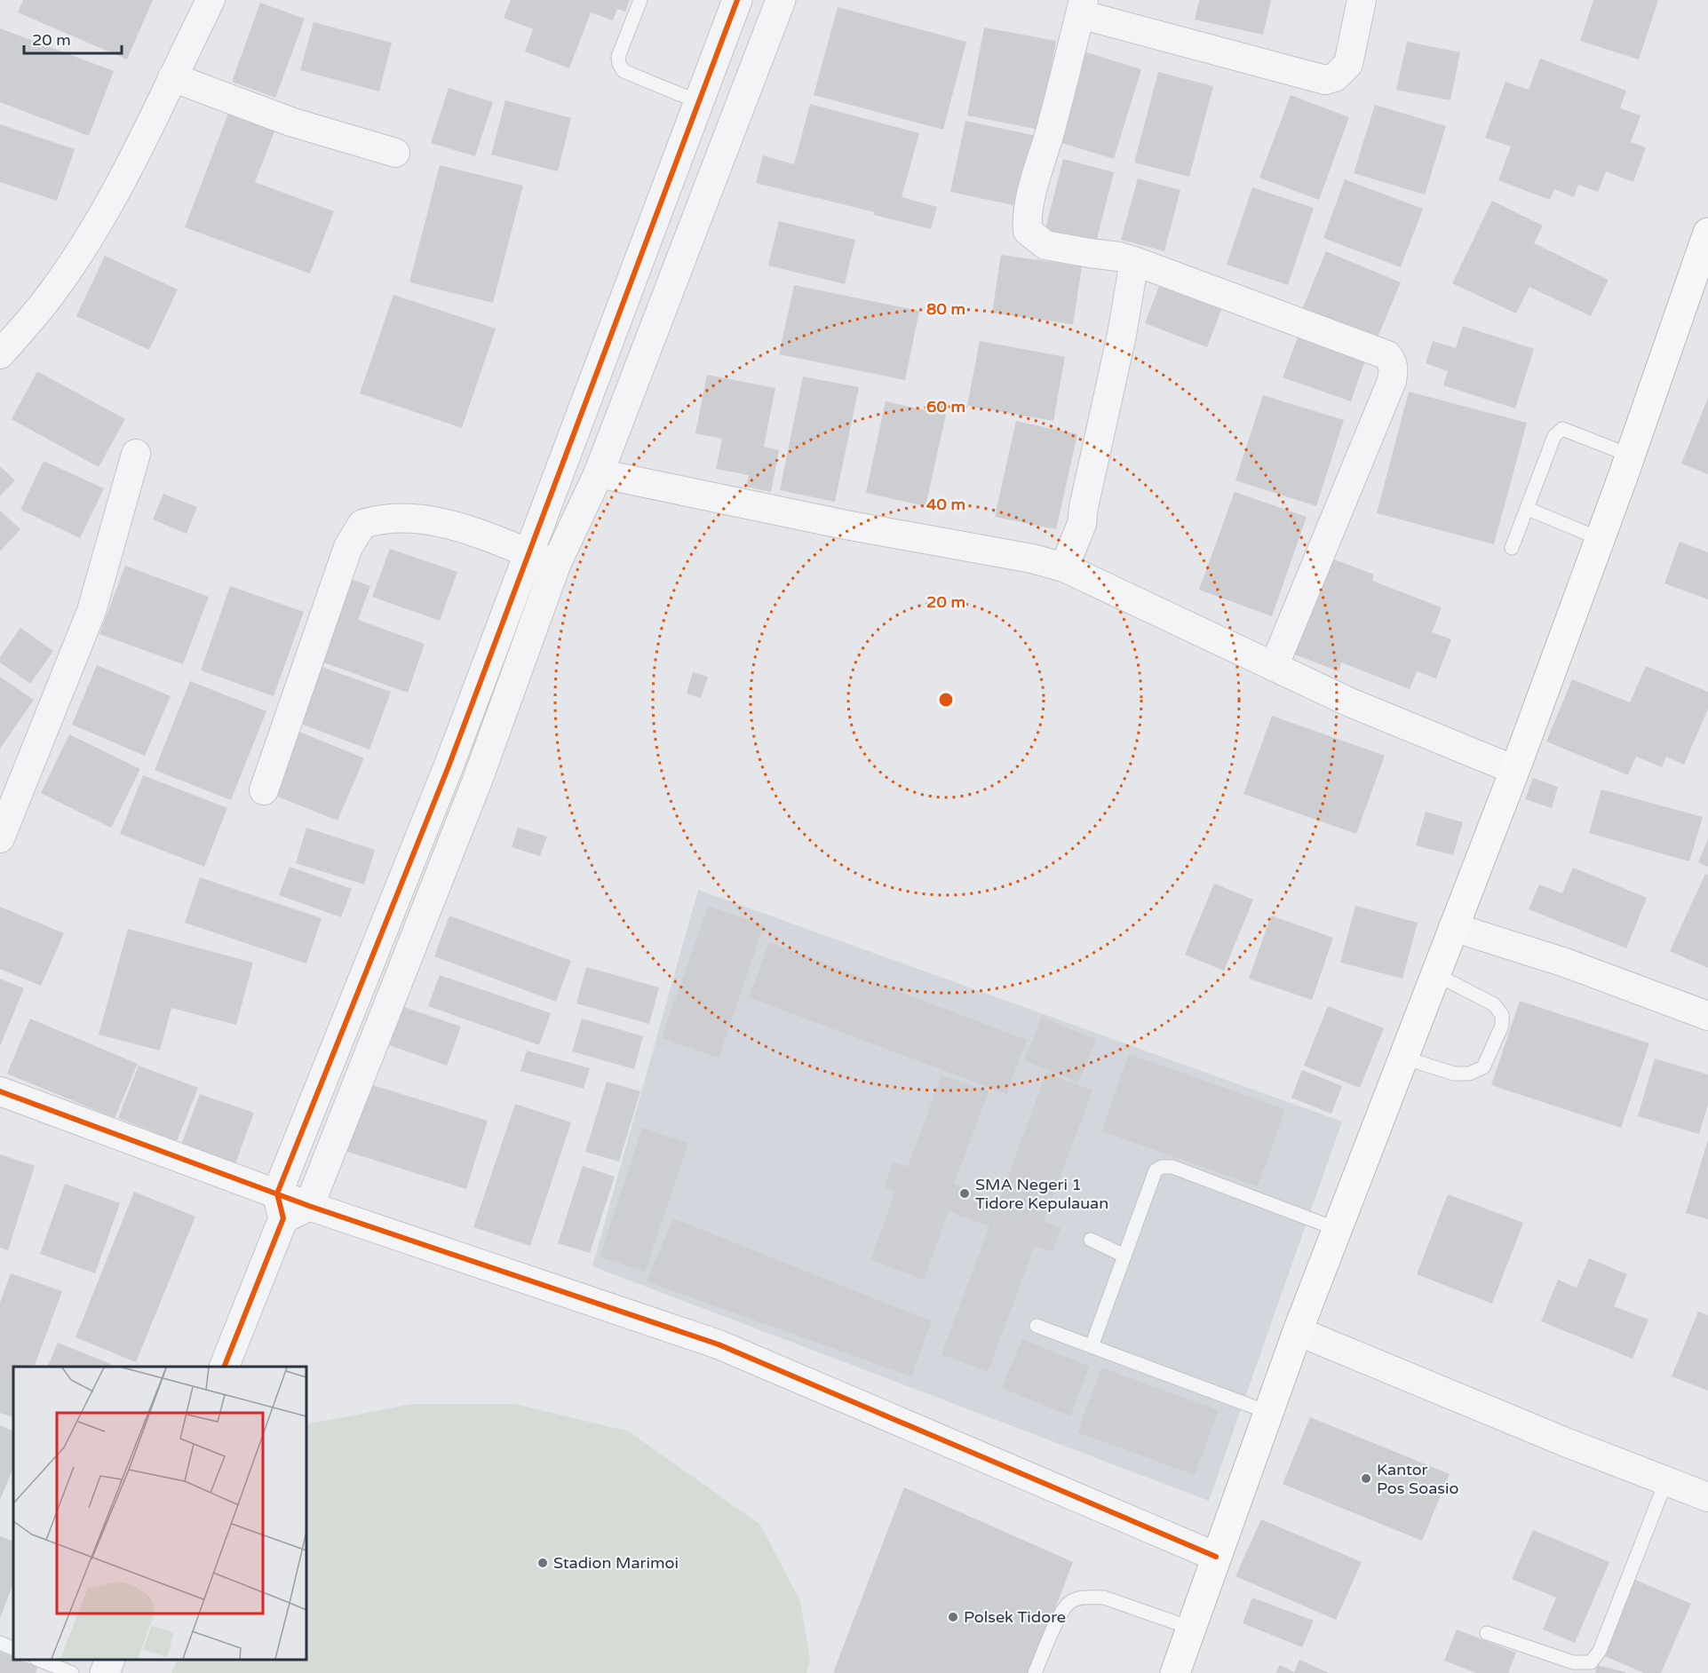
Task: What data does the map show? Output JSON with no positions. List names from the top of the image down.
{
  "places": [
    "SMA Negeri 1 Tidore Kepulauan",
    "Kantor Pos Soasio",
    "Stadion Marimoi",
    "Polsek Tidore"
  ],
  "scale_bar": "20 m",
  "rings": [
    "80 m",
    "60 m",
    "40 m",
    "20 m"
  ]
}
